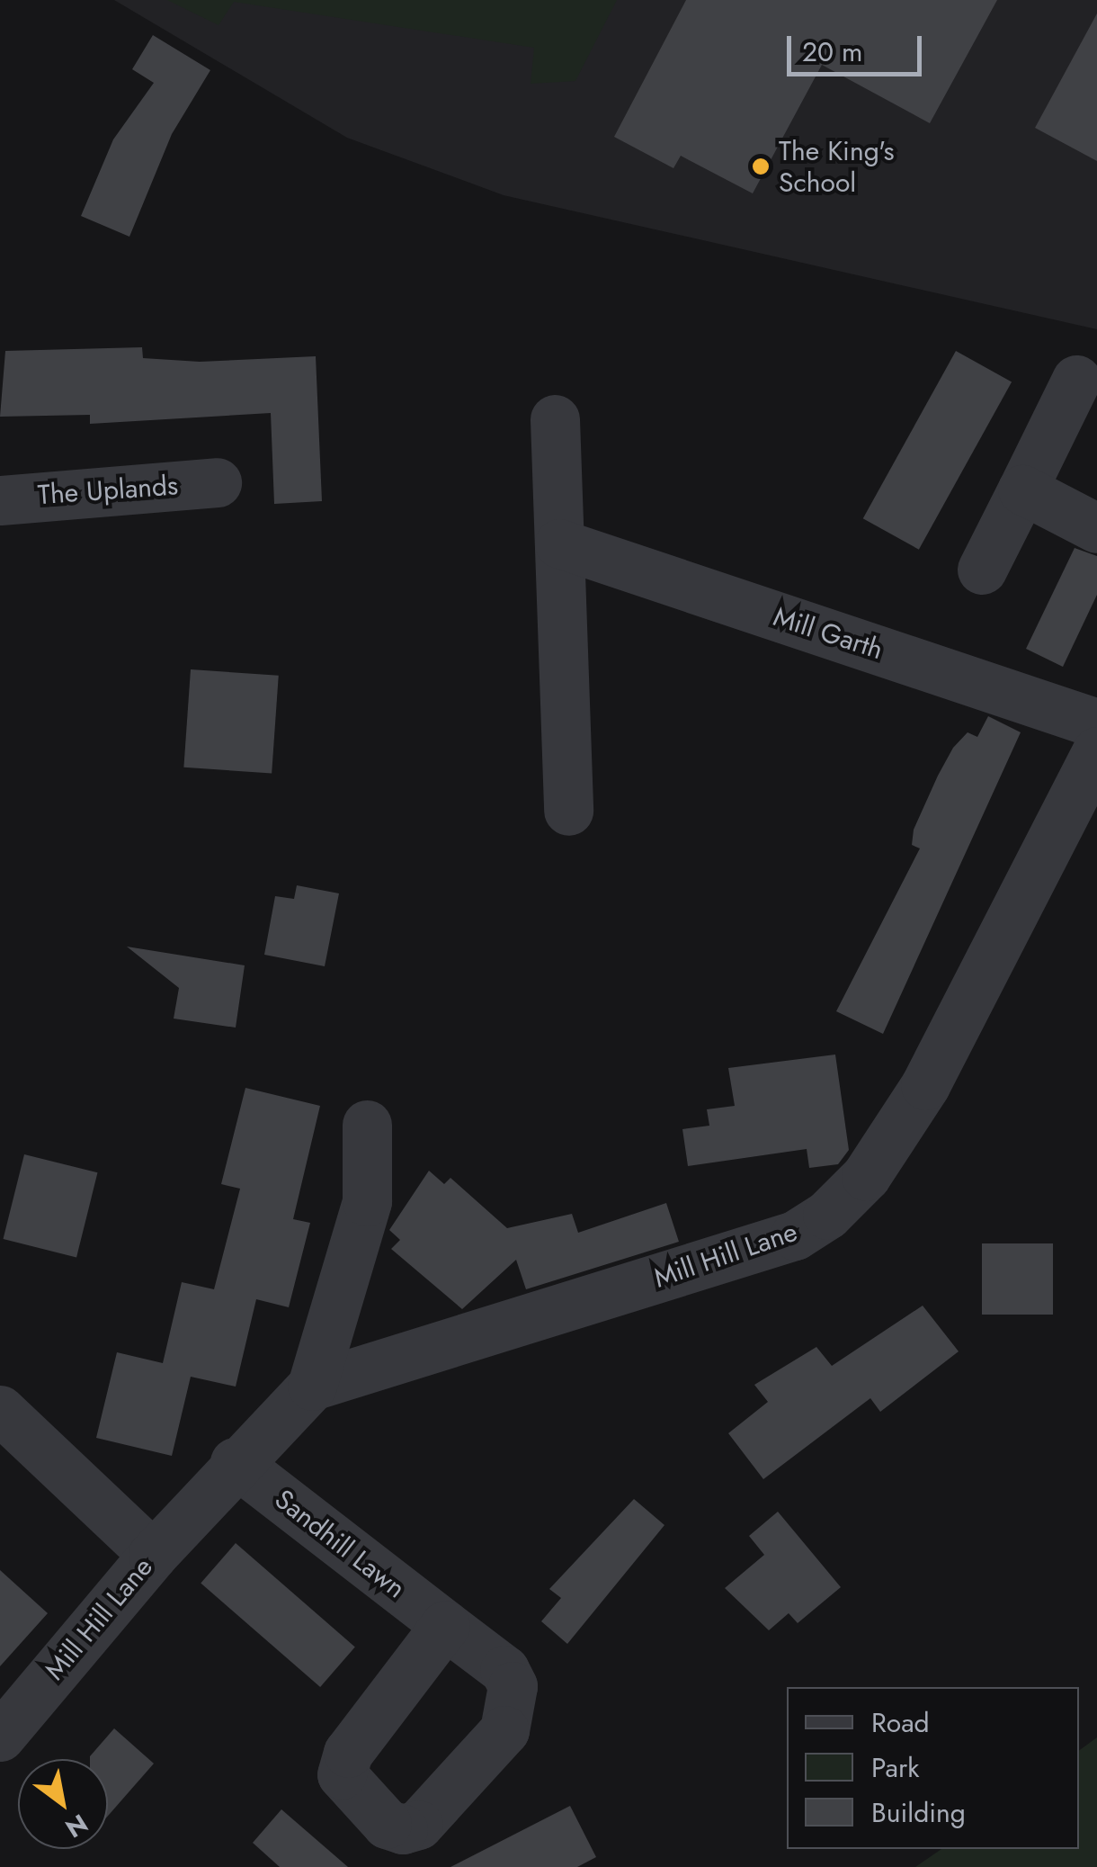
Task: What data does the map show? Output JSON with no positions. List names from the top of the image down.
{
  "streets": {
    "street": [
      "The Uplands",
      "Mill Garth",
      "Mill Hill Lane",
      "Sandhill Lawn"
    ]
  },
  "crossings": [
    ["Mill Hill Lane", "Sandhill Lawn"]
  ],
  "places": ["The King's School"],
  "legend": ["Road", "Park", "Building"],
  "scale_bar": "20 m",
  "north": "bottom right"
}
